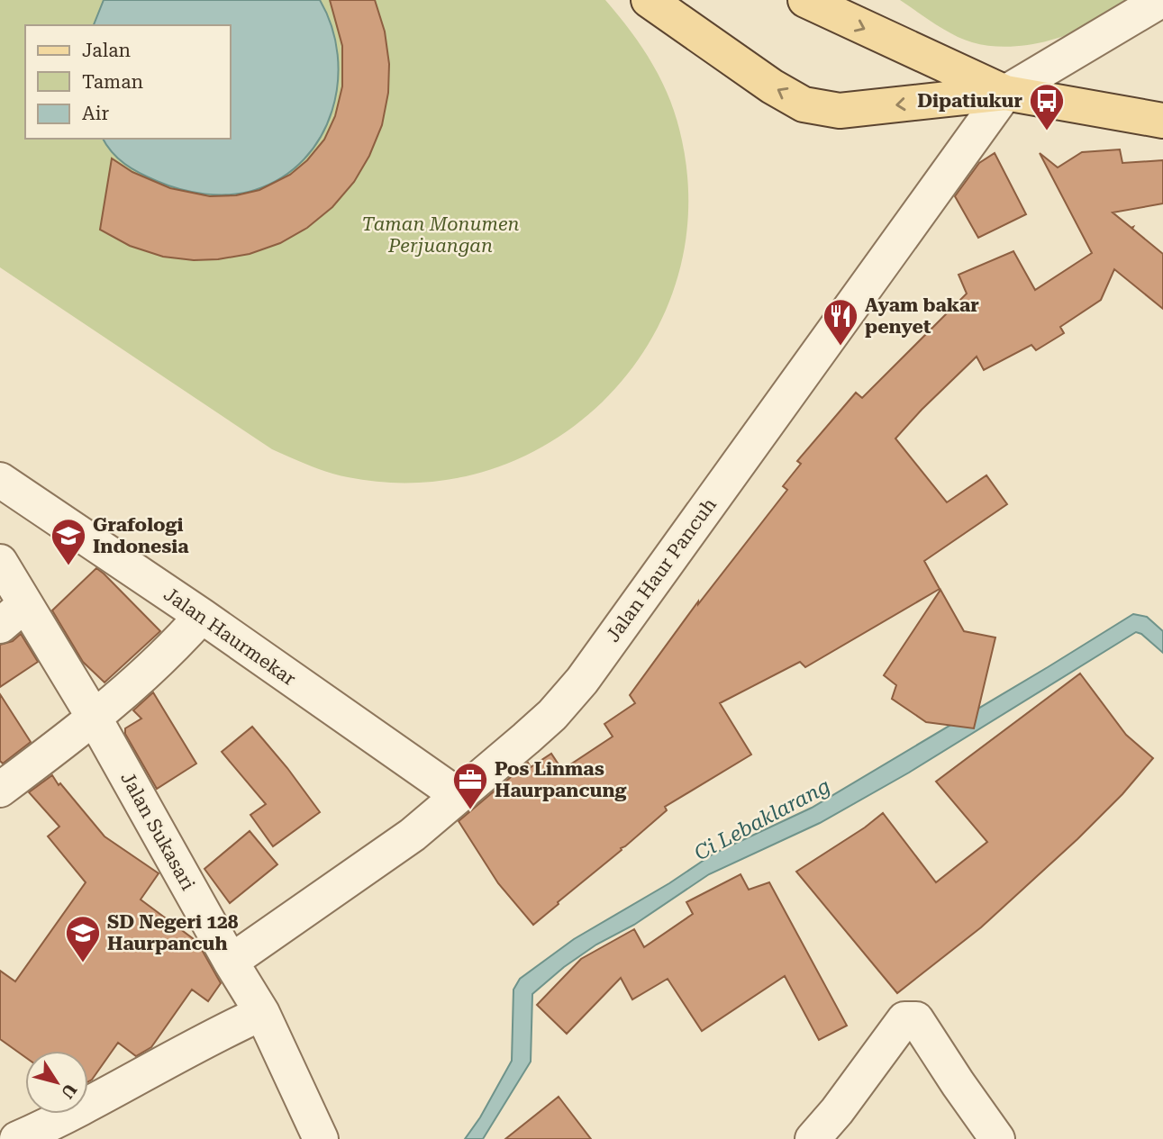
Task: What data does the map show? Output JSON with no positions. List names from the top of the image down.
{
  "streets": {
    "street": ["Jalan Haur Pancuh", "Jalan Haurmekar", "Jalan Sukasari"]
  },
  "crossings": [
    ["Jalan Haur Pancuh", "Jalan Haurmekar"],
    ["Jalan Haur Pancuh", "Jalan Sukasari"]
  ],
  "water": ["Ci Lebaklarang"],
  "parks": ["Taman Monumen Perjuangan"],
  "places": {
    "bus stop": ["Dipatiukur"],
    "restaurant": ["Ayam bakar penyet"],
    "school or university": ["Grafologi Indonesia", "SD Negeri 128 Haurpancuh"],
    "office": ["Pos Linmas Haurpancung"]
  },
  "legend": ["Jalan", "Taman", "Air"],
  "north": "bottom right"
}
